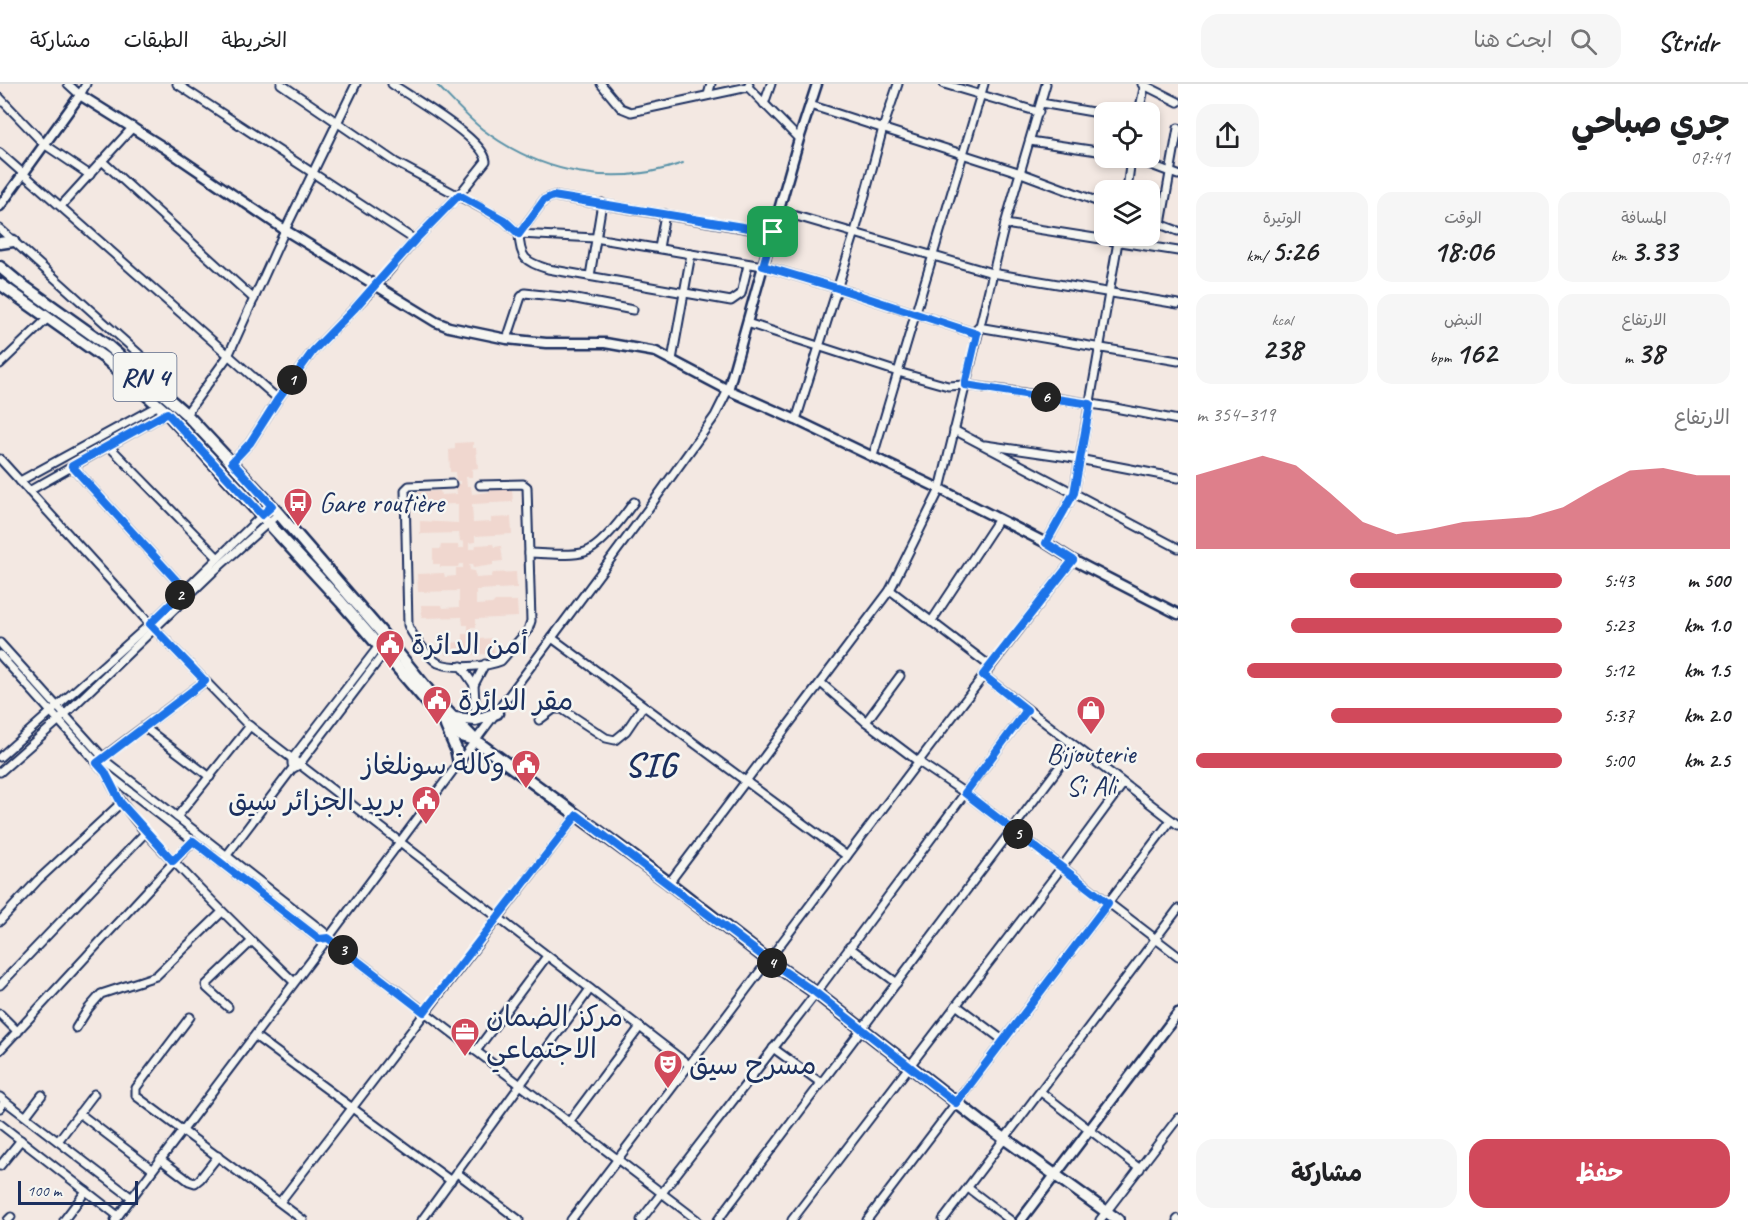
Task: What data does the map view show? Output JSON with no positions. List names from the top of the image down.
{
  "streets": {
    "main road": ["RN 4"]
  },
  "districts": ["SIG"],
  "places": {
    "bus stop": ["Gare routière"],
    "public building": [
      "أمن الدائرة",
      "مقر الدائرة",
      "وكالة سونلغاز",
      "بريد الجزائر سيق"
    ],
    "shop": ["Bijouterie Si Ali"],
    "office": ["مركز الضمان الاجتماعي"],
    "theatre": ["مسرح سيق"]
  },
  "scale_bar": "100 m",
  "page": {
    "header": "Stridr",
    "search": "ابحث هنا",
    "nav": ["الخريطة", "الطبقات", "مشاركة"],
    "heading": ["جري صباحي", "07:41"],
    "stats": [
      ["المسافة", "3.33 km"],
      ["الوقت", "18:06"],
      ["الوتيرة", "5:26 /km"],
      ["الارتفاع", "38 m"],
      ["النبض", "162 bpm"],
      ["kcal", "238"]
    ],
    "pins": [
      "1",
      "6",
      "2",
      "5",
      "3",
      "4"
    ],
    "chart": ["الارتفاع", "319–354 m"],
    "list": [
      {
        "name": "500 m",
        "note": "5:43"
      },
      {
        "name": "1.0 km",
        "note": "5:23"
      },
      {
        "name": "1.5 km",
        "note": "5:12"
      },
      {
        "name": "2.0 km",
        "note": "5:37"
      },
      {
        "name": "2.5 km",
        "note": "5:00"
      }
    ],
    "buttons": ["حفظ", "مشاركة"],
    "scale": "100 m"
  }
}
